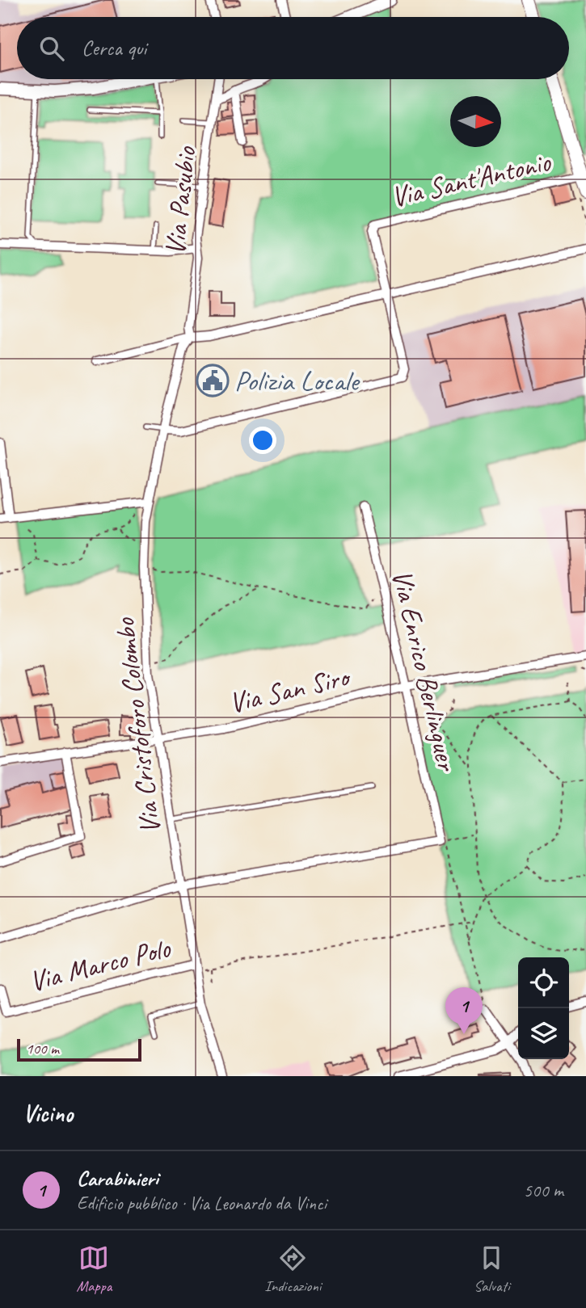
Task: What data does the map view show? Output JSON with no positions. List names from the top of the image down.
{
  "streets": {
    "street": [
      "Via Sant'Antonio",
      "Via Pasubio",
      "Via Enrico Berlinguer",
      "Via San Siro",
      "Via Cristoforo Colombo",
      "Via Marco Polo"
    ]
  },
  "crossings": [
    ["Via Pasubio", "Via Cristoforo Colombo"],
    ["Via Enrico Berlinguer", "Via San Siro"],
    ["Via Enrico Berlinguer", "Via Cristoforo Colombo"],
    ["Via San Siro", "Via Cristoforo Colombo"],
    ["Via Cristoforo Colombo", "Via Marco Polo"]
  ],
  "places": {
    "public building": ["Polizia Locale"]
  },
  "scale_bar": "100 m",
  "north": "right",
  "page": {
    "search": "Cerca qui",
    "pins": "1",
    "scale": "100 m",
    "heading": "Vicino",
    "list": [
      {
        "mark": "1",
        "name": "Carabinieri",
        "note": "Edificio pubblico · Via Leonardo da Vinci",
        "value": "500 m"
      }
    ],
    "nav": ["Mappa", "Indicazioni", "Salvati"]
  }
}
